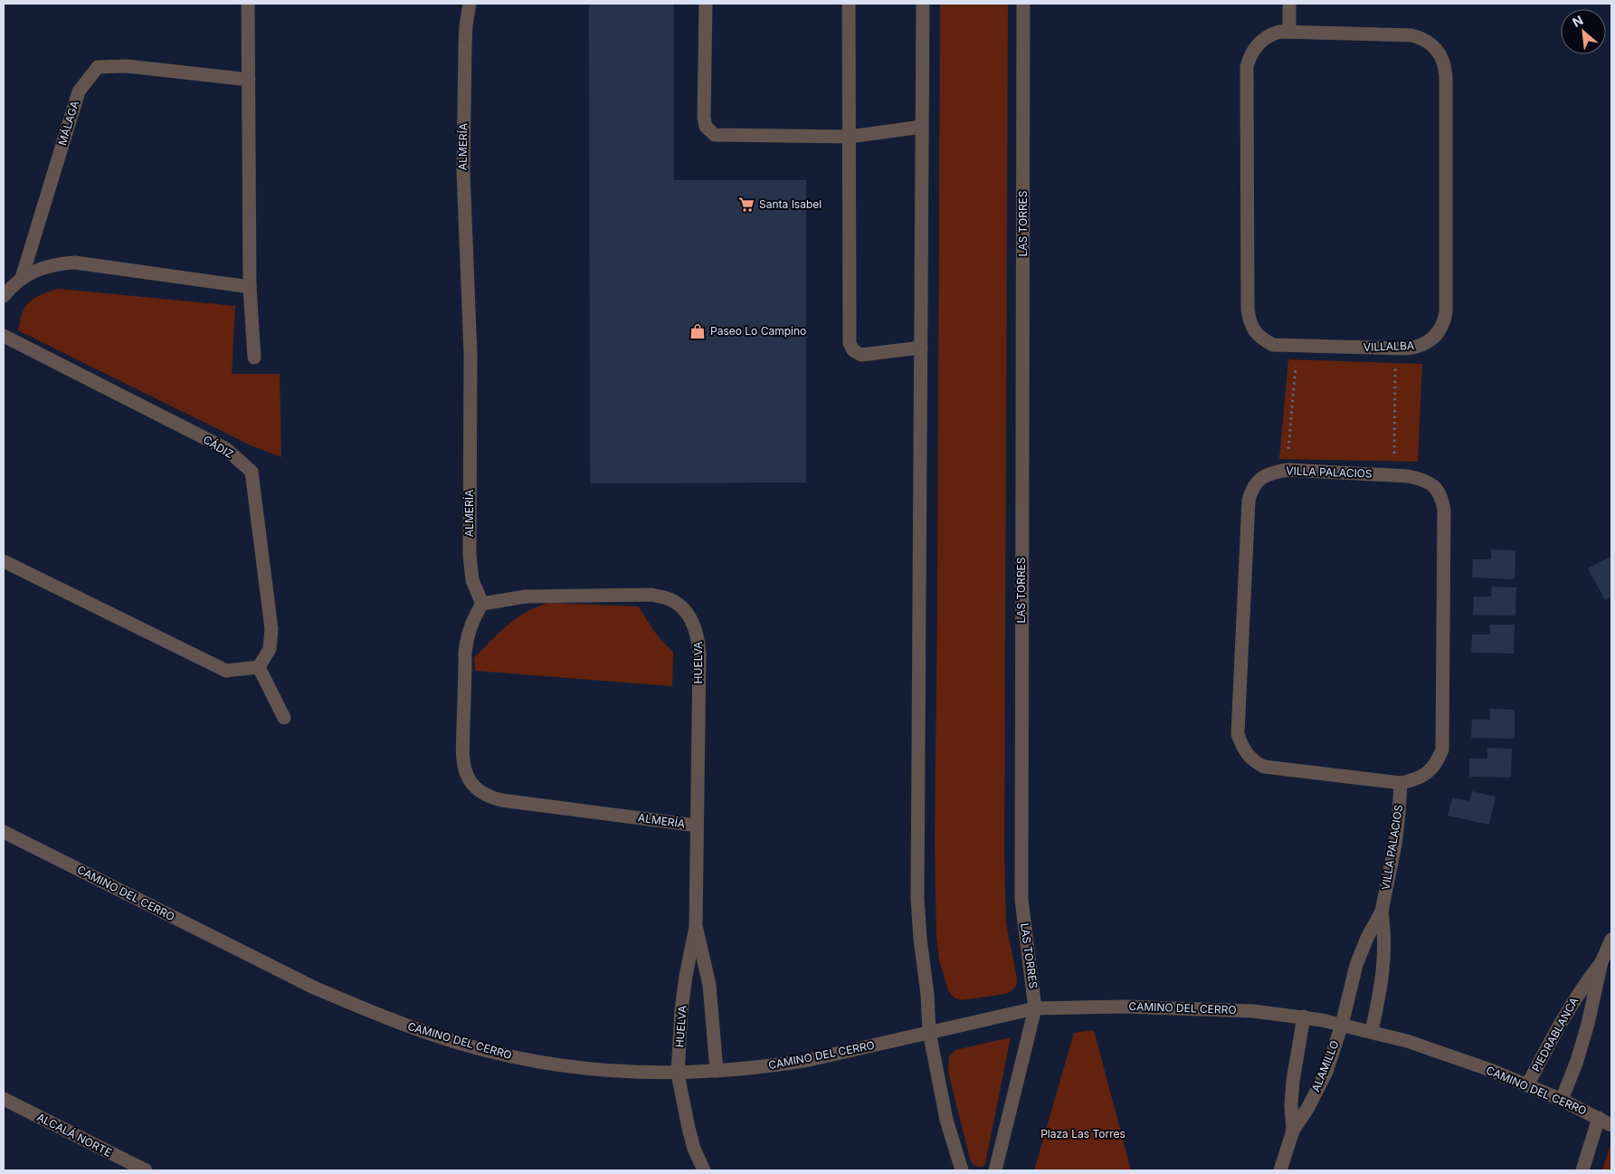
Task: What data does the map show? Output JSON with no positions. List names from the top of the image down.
{
  "streets": {
    "street": [
      "MÁLAGA",
      "ALMERÍA",
      "LAS TORRES",
      "VILLALBA",
      "CÁDIZ",
      "VILLA PALACIOS",
      "HUELVA",
      "CAMINO DEL CERRO",
      "PIEDRABLANCA",
      "ALAMILLO",
      "ALCALÁ NORTE"
    ]
  },
  "crossings": [
    ["ALMERÍA", "HUELVA"],
    ["LAS TORRES", "CAMINO DEL CERRO"],
    ["VILLA PALACIOS", "CAMINO DEL CERRO"],
    ["VILLA PALACIOS", "ALAMILLO"],
    ["HUELVA", "CAMINO DEL CERRO"],
    ["CAMINO DEL CERRO", "PIEDRABLANCA"],
    ["CAMINO DEL CERRO", "ALAMILLO"]
  ],
  "parks": ["Plaza Las Torres"],
  "places": {
    "supermarket": ["Santa Isabel"],
    "shop": ["Paseo Lo Campino"]
  },
  "north": "top left"
}
